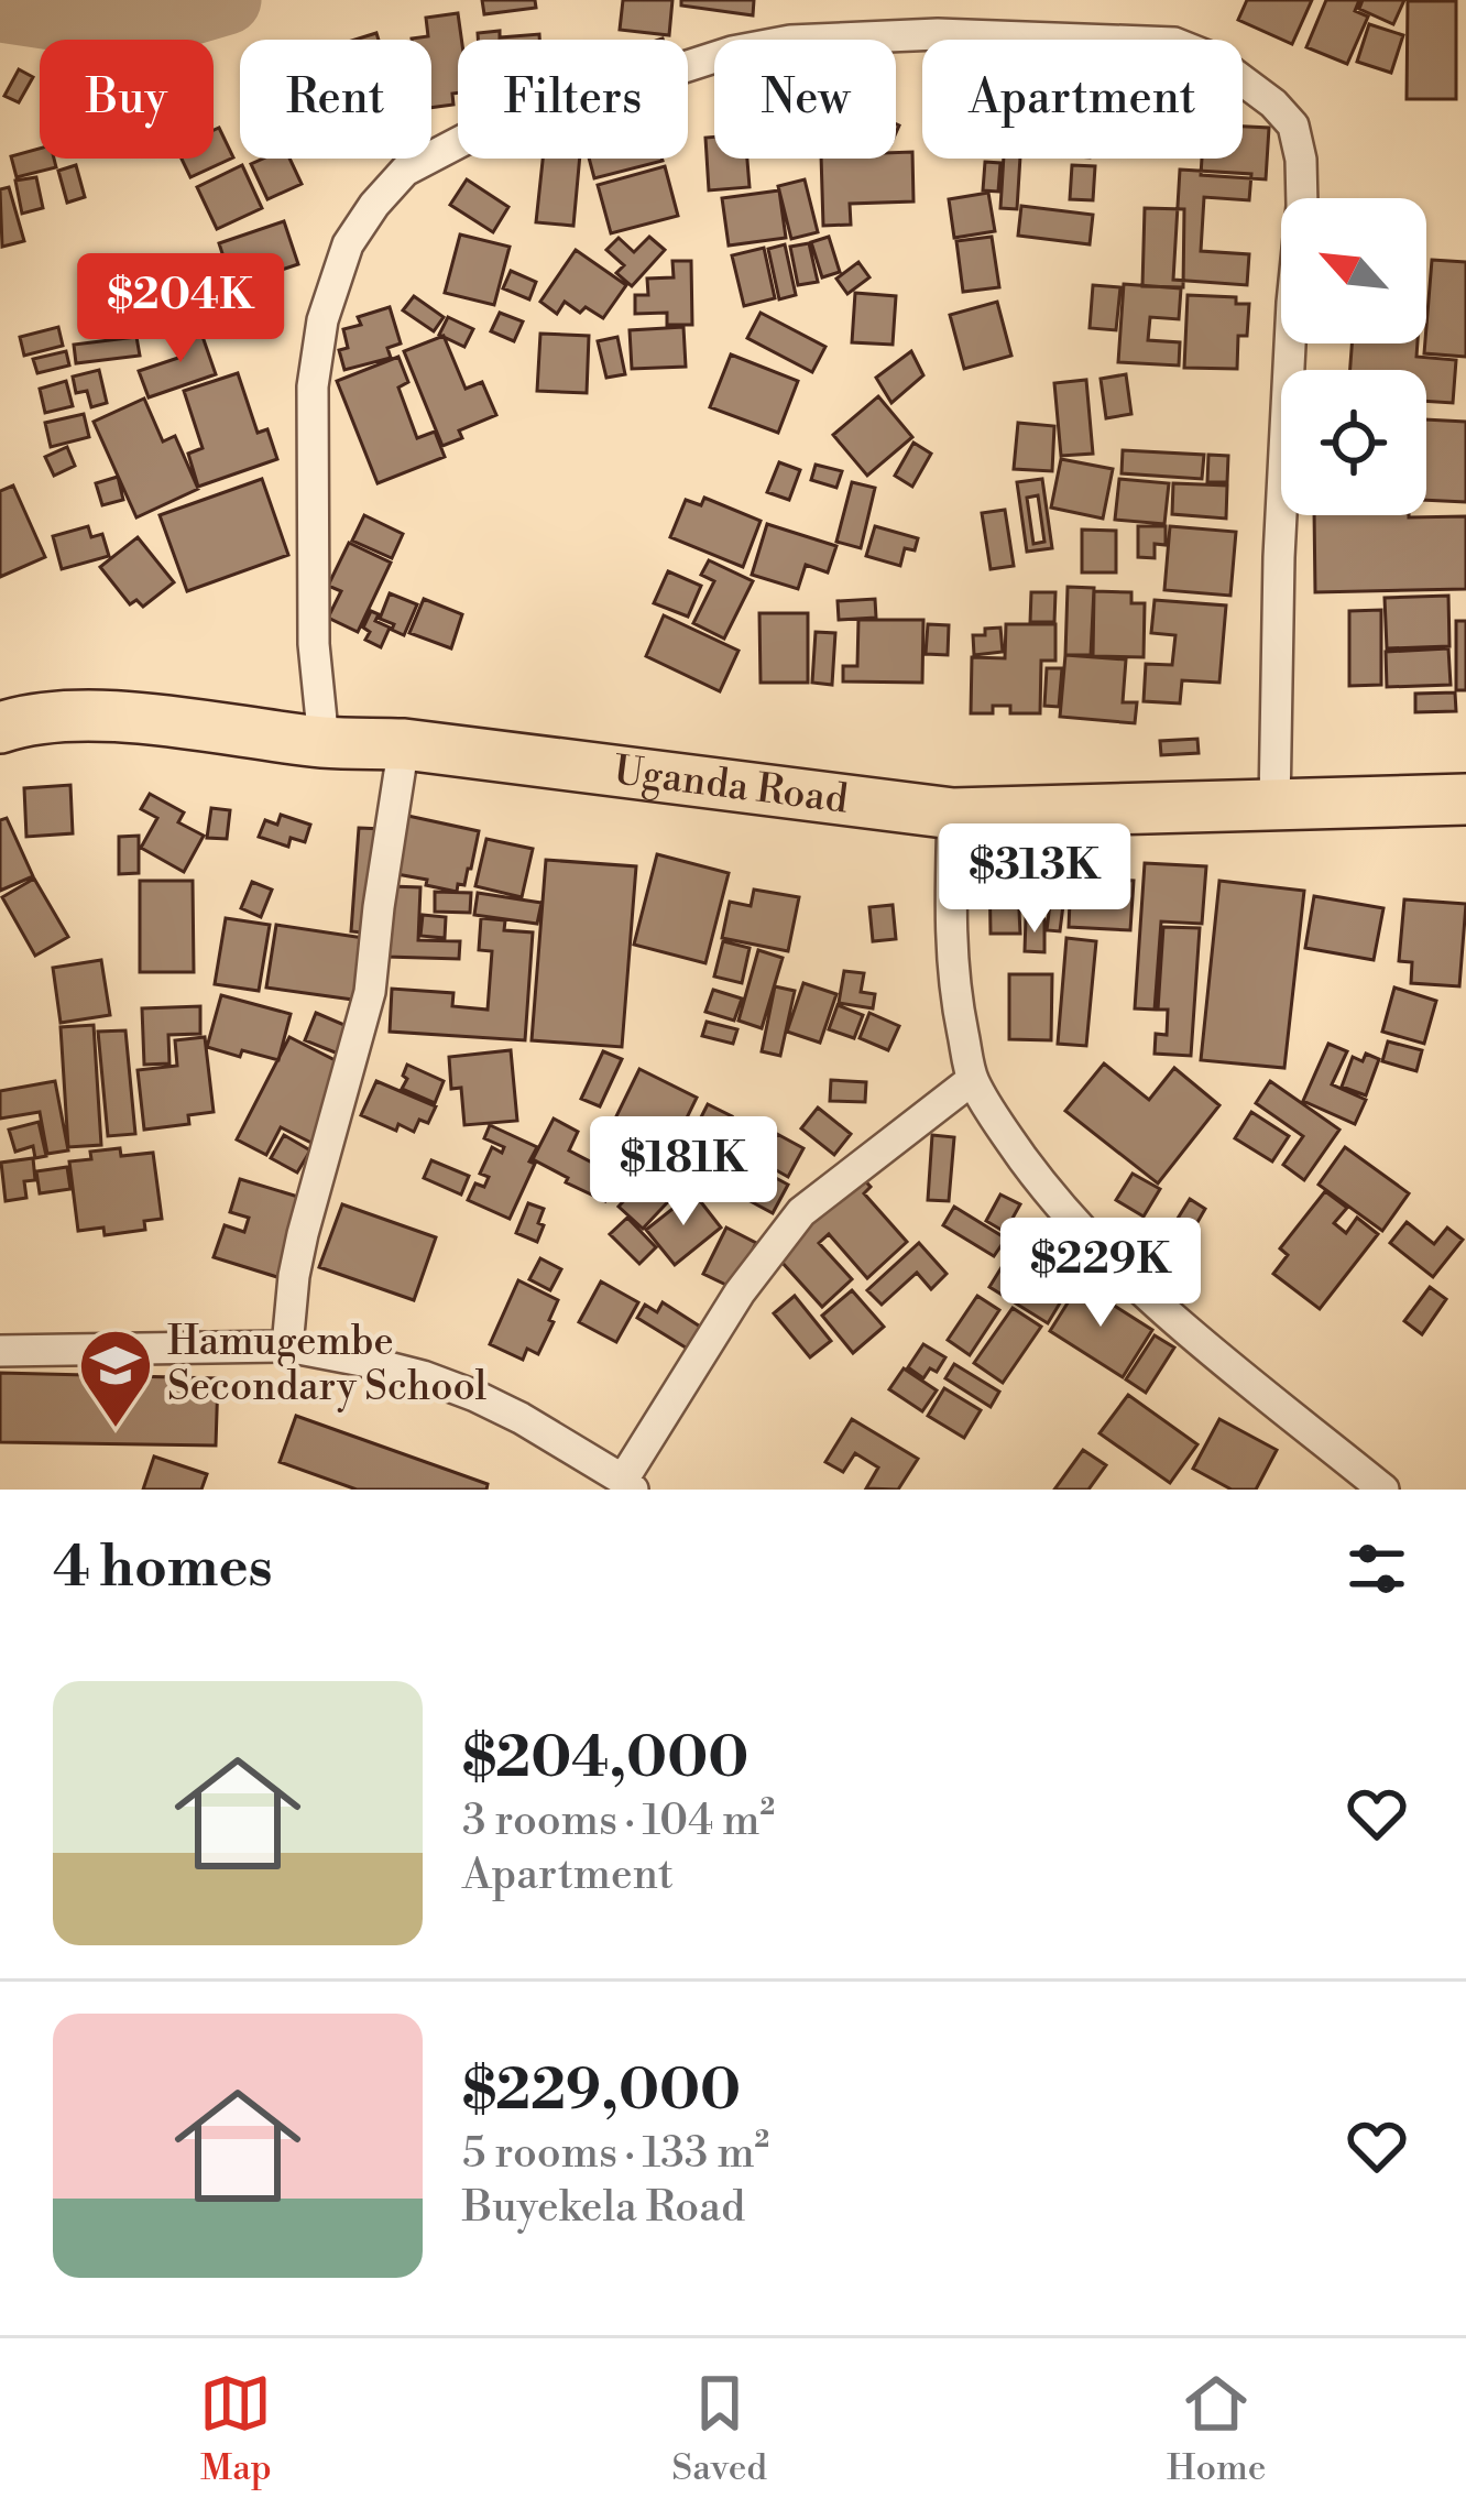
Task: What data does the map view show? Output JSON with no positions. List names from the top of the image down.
{
  "streets": {
    "main road": ["Uganda Road"]
  },
  "places": {
    "school or university": ["Hamugembe Secondary School"]
  },
  "north": "top left",
  "page": {
    "chip": [
      "Buy",
      "Rent",
      "Filters",
      "New",
      "Apartment"
    ],
    "price": [
      "$204K",
      "$313K",
      "$181K",
      "$229K"
    ],
    "heading": "4 homes",
    "list": [
      {
        "name": "$204,000",
        "note": "3 rooms · 104 m² · Apartment"
      },
      {
        "name": "$229,000",
        "note": "5 rooms · 133 m² · Buyekela Road"
      }
    ],
    "tabs": ["Map", "Saved", "Home"]
  }
}
